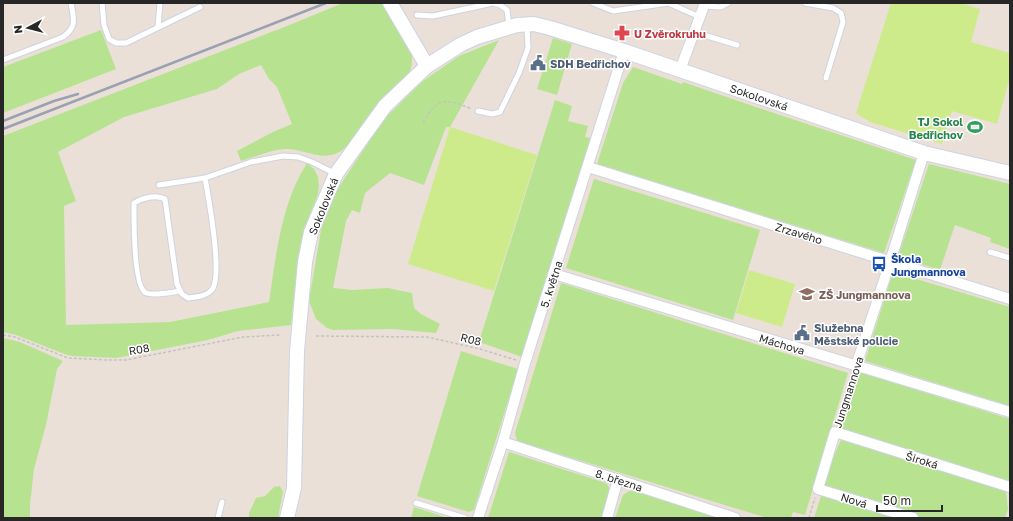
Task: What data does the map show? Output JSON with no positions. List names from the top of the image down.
{
  "streets": {
    "street": [
      "Sokolovská",
      "Zrzavého",
      "5. května",
      "Máchova",
      "Jungmannova",
      "Široká",
      "8. března",
      "Nová"
    ],
    "path": ["R08"]
  },
  "crossings": [
    ["Sokolovská", "5. května"],
    ["Sokolovská", "Jungmannova"],
    ["Zrzavého", "5. května"],
    ["Zrzavého", "Jungmannova"],
    ["5. května", "R08"],
    ["5. května", "Máchova"],
    ["5. května", "8. března"],
    ["Máchova", "Jungmannova"],
    ["Jungmannova", "Široká"],
    ["Jungmannova", "Nová"]
  ],
  "places": {
    "pharmacy": ["U Zvěrokruhu"],
    "public building": ["SDH Bedřichov", "Služebna Městské policie"],
    "sports": ["TJ Sokol Bedřichov"],
    "bus stop": ["Škola Jungmannova"],
    "school or university": ["ZŠ Jungmannova"]
  },
  "scale_bar": "50 m",
  "north": "left"
}
